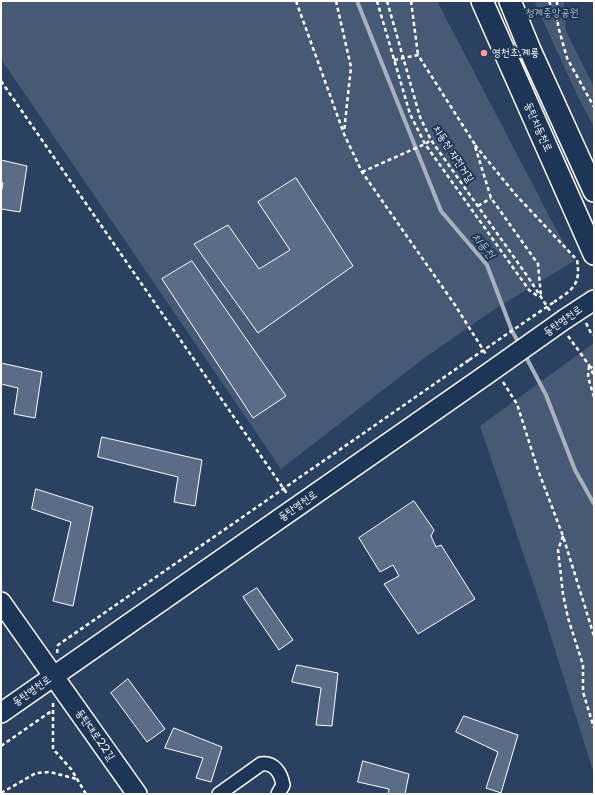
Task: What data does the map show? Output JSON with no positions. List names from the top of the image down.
{
  "streets": {
    "main road": ["동탄치동천로"],
    "street": ["동탄영천로", "동탄대로22길"],
    "path": ["치동천 자전거길"]
  },
  "crossings": [
    ["동탄영천로", "동탄대로22길"]
  ],
  "water": ["치동천"],
  "parks": ["청계중앙공원"],
  "places": ["영천초.계룡"]
}
